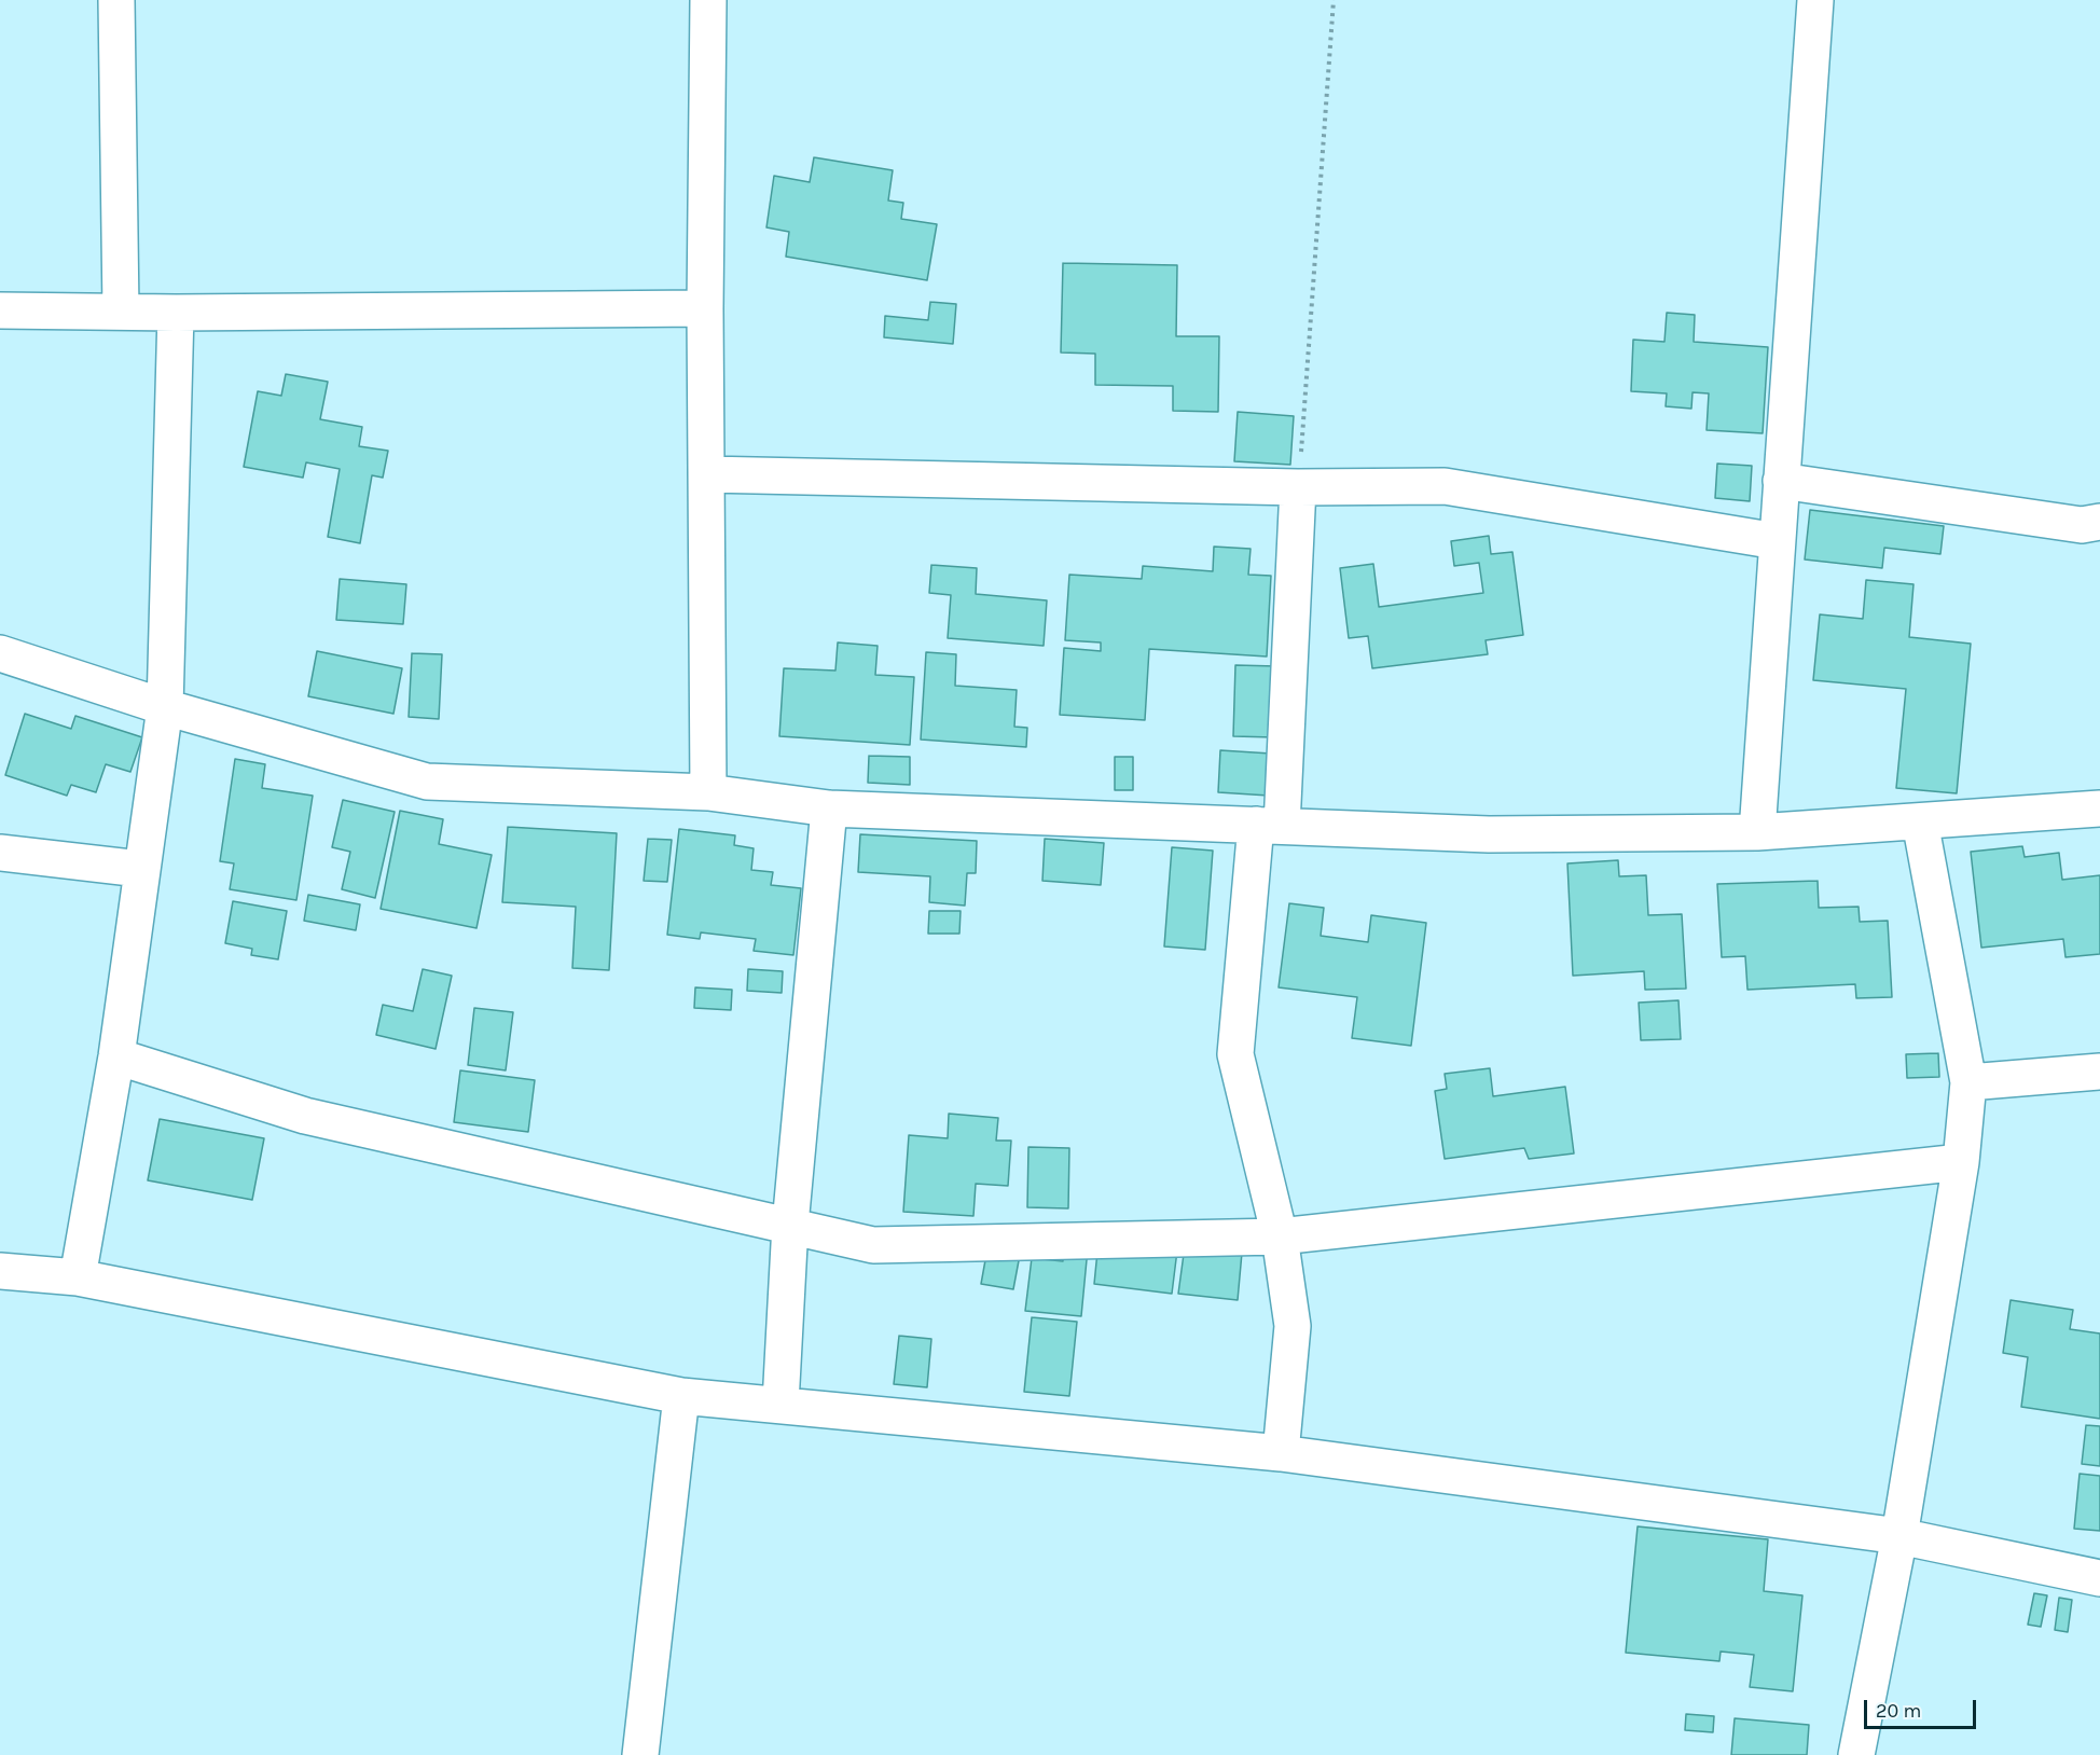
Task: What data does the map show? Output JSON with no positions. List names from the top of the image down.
{
  "scale_bar": "20 m"
}
